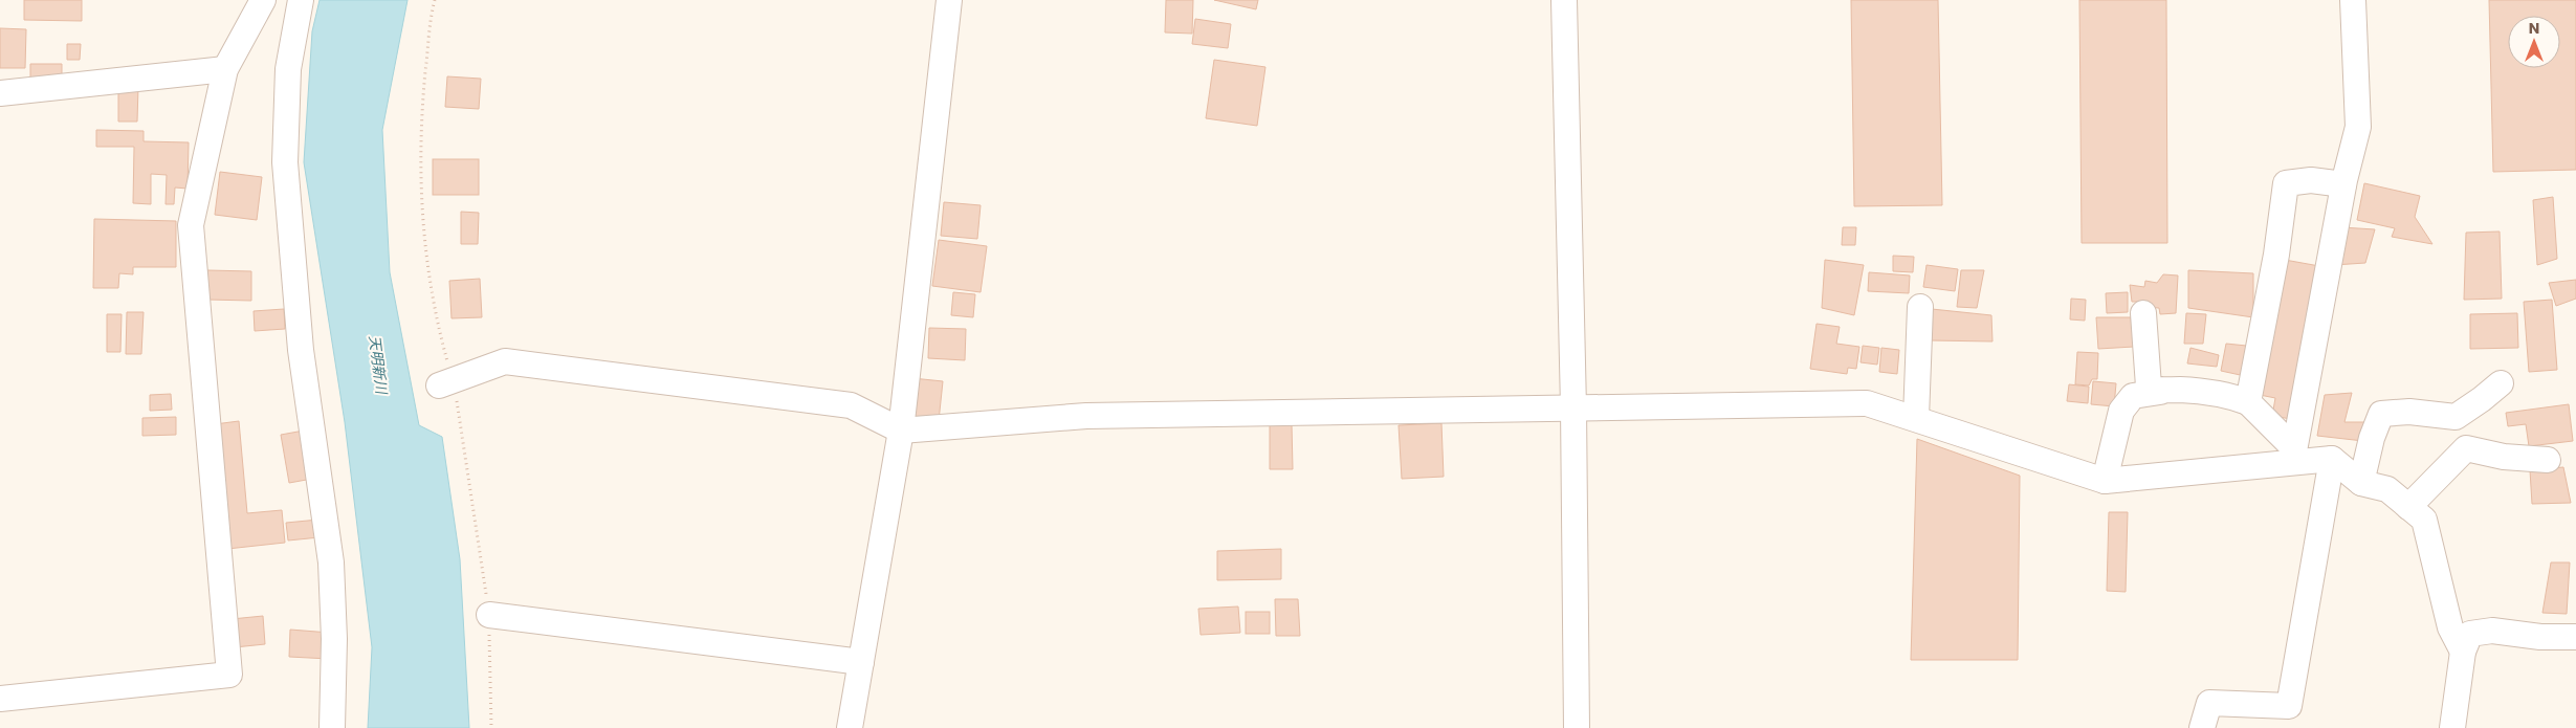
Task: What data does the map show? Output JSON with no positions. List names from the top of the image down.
{
  "water": ["天明新川"],
  "north": "top"
}
